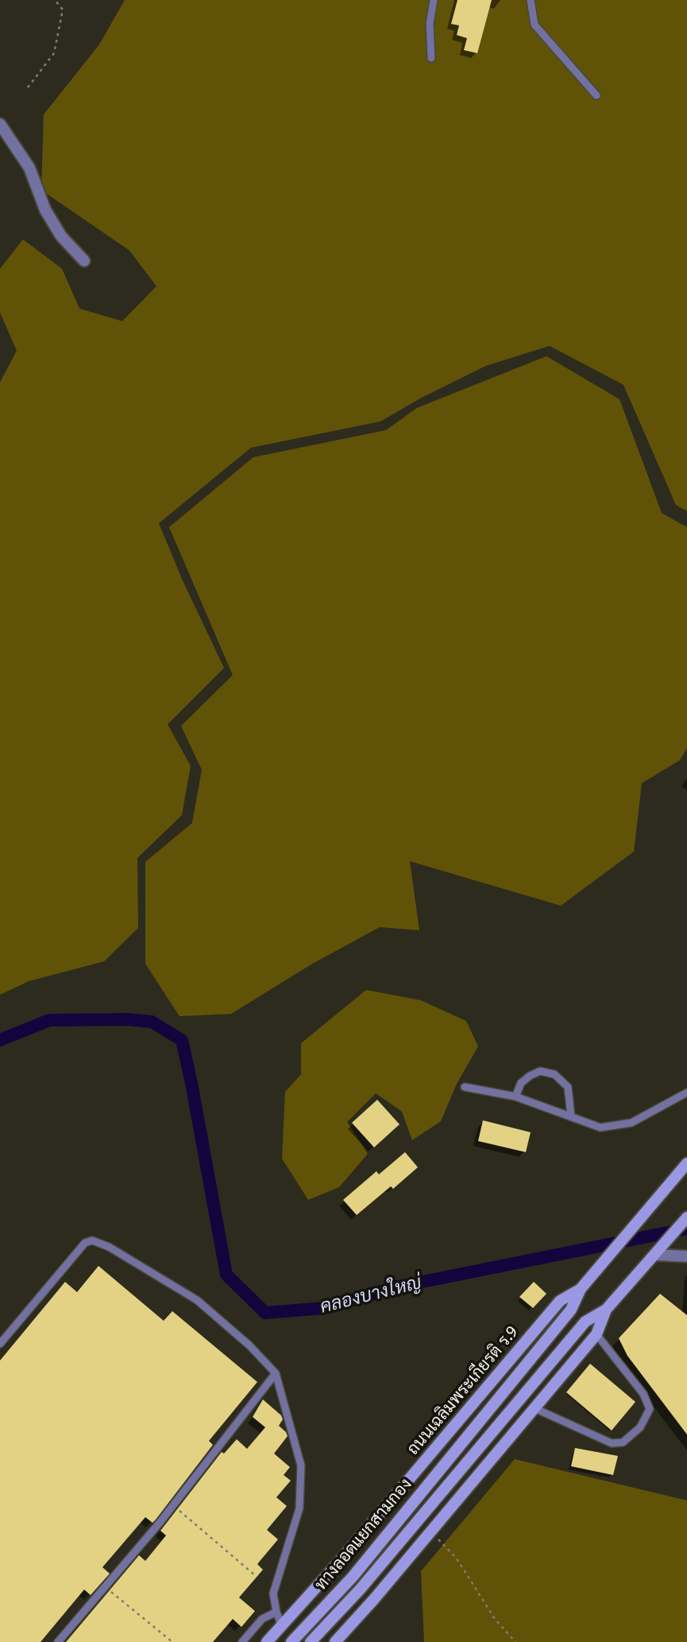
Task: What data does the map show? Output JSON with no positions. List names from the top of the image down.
{
  "streets": {
    "main road": ["ถนนเฉลิมพระเกียรติ ร.9", "ทางลอดแยกสามกอง"]
  },
  "crossings": [
    ["ถนนเฉลิมพระเกียรติ ร.9", "ทางลอดแยกสามกอง"]
  ],
  "water": ["คลองบางใหญ่"]
}
